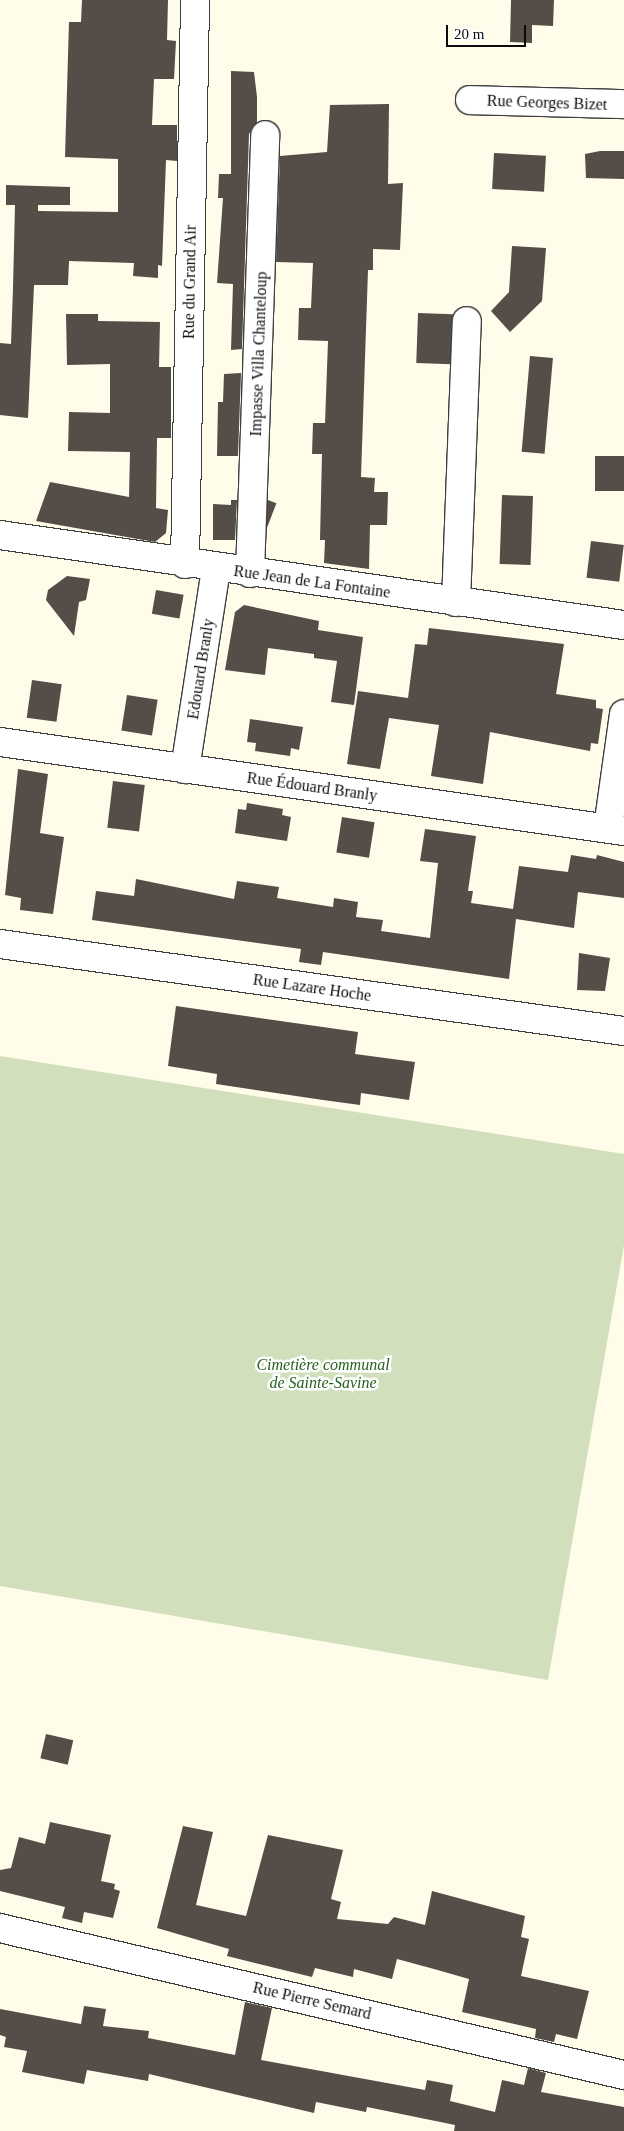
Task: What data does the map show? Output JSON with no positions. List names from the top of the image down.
{
  "streets": {
    "street": [
      "Rue Georges Bizet",
      "Rue du Grand Air",
      "Impasse Villa Chanteloup",
      "Rue Jean de La Fontaine",
      "Edouard Branly",
      "Rue Édouard Branly",
      "Rue Lazare Hoche",
      "Rue Pierre Semard"
    ]
  },
  "crossings": [
    ["Rue du Grand Air", "Rue Jean de La Fontaine"],
    ["Impasse Villa Chanteloup", "Rue Jean de La Fontaine"],
    ["Rue Jean de La Fontaine", "Edouard Branly"],
    ["Edouard Branly", "Rue Édouard Branly"]
  ],
  "parks": ["Cimetière communal de Sainte-Savine"],
  "scale_bar": "20 m"
}
